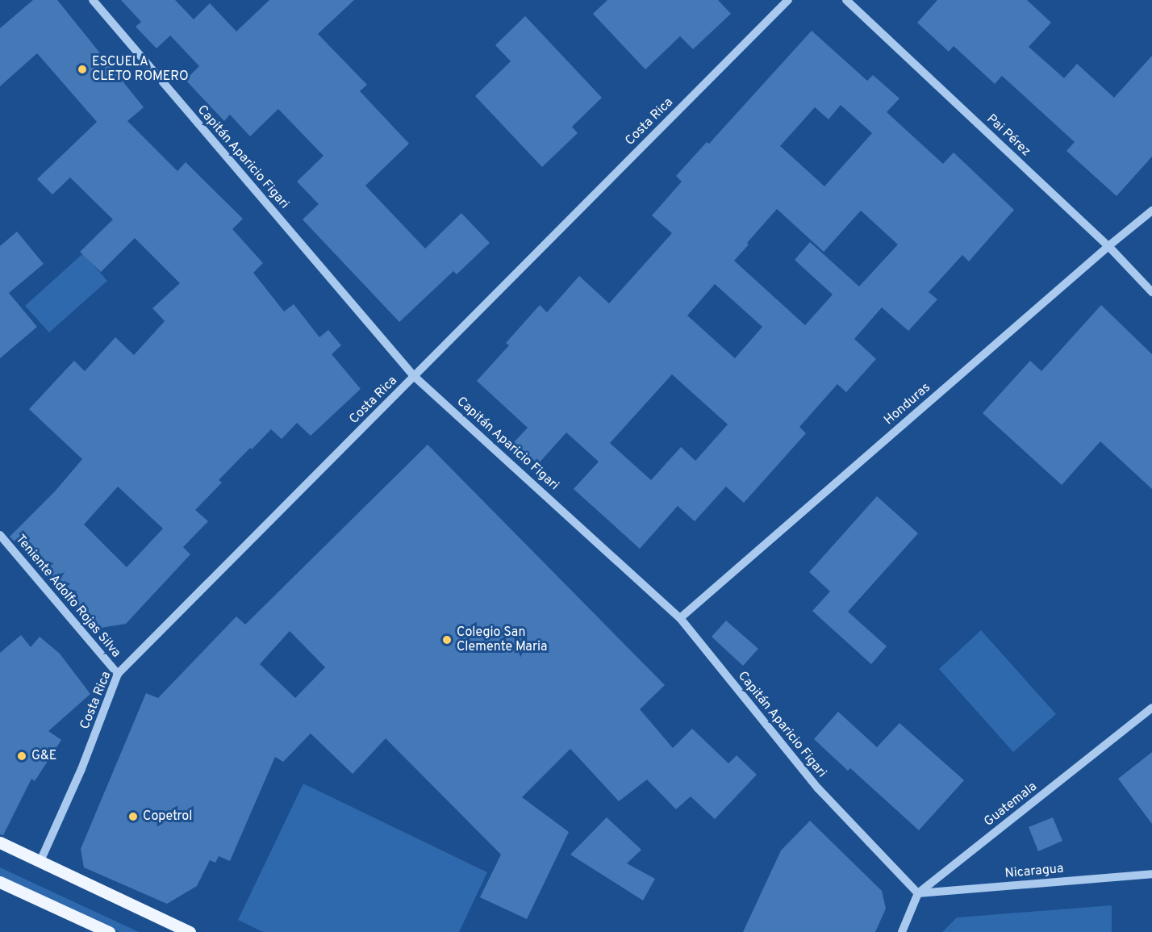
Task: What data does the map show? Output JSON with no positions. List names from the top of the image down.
{
  "streets": {
    "street": [
      "Costa Rica",
      "Pai Pérez",
      "Capitán Aparicio Figari",
      "Honduras",
      "Teniente Adolfo Rojas Silva",
      "Guatemala",
      "Nicaragua"
    ]
  },
  "crossings": [
    ["Costa Rica", "Capitán Aparicio Figari"],
    ["Costa Rica", "Teniente Adolfo Rojas Silva"],
    ["Pai Pérez", "Honduras"],
    ["Capitán Aparicio Figari", "Honduras"],
    ["Capitán Aparicio Figari", "Guatemala"],
    ["Capitán Aparicio Figari", "Nicaragua"],
    ["Guatemala", "Nicaragua"]
  ],
  "places": [
    "ESCUELA CLETO ROMERO",
    "Colegio San Clemente Maria",
    "G&E",
    "Copetrol"
  ]
}
